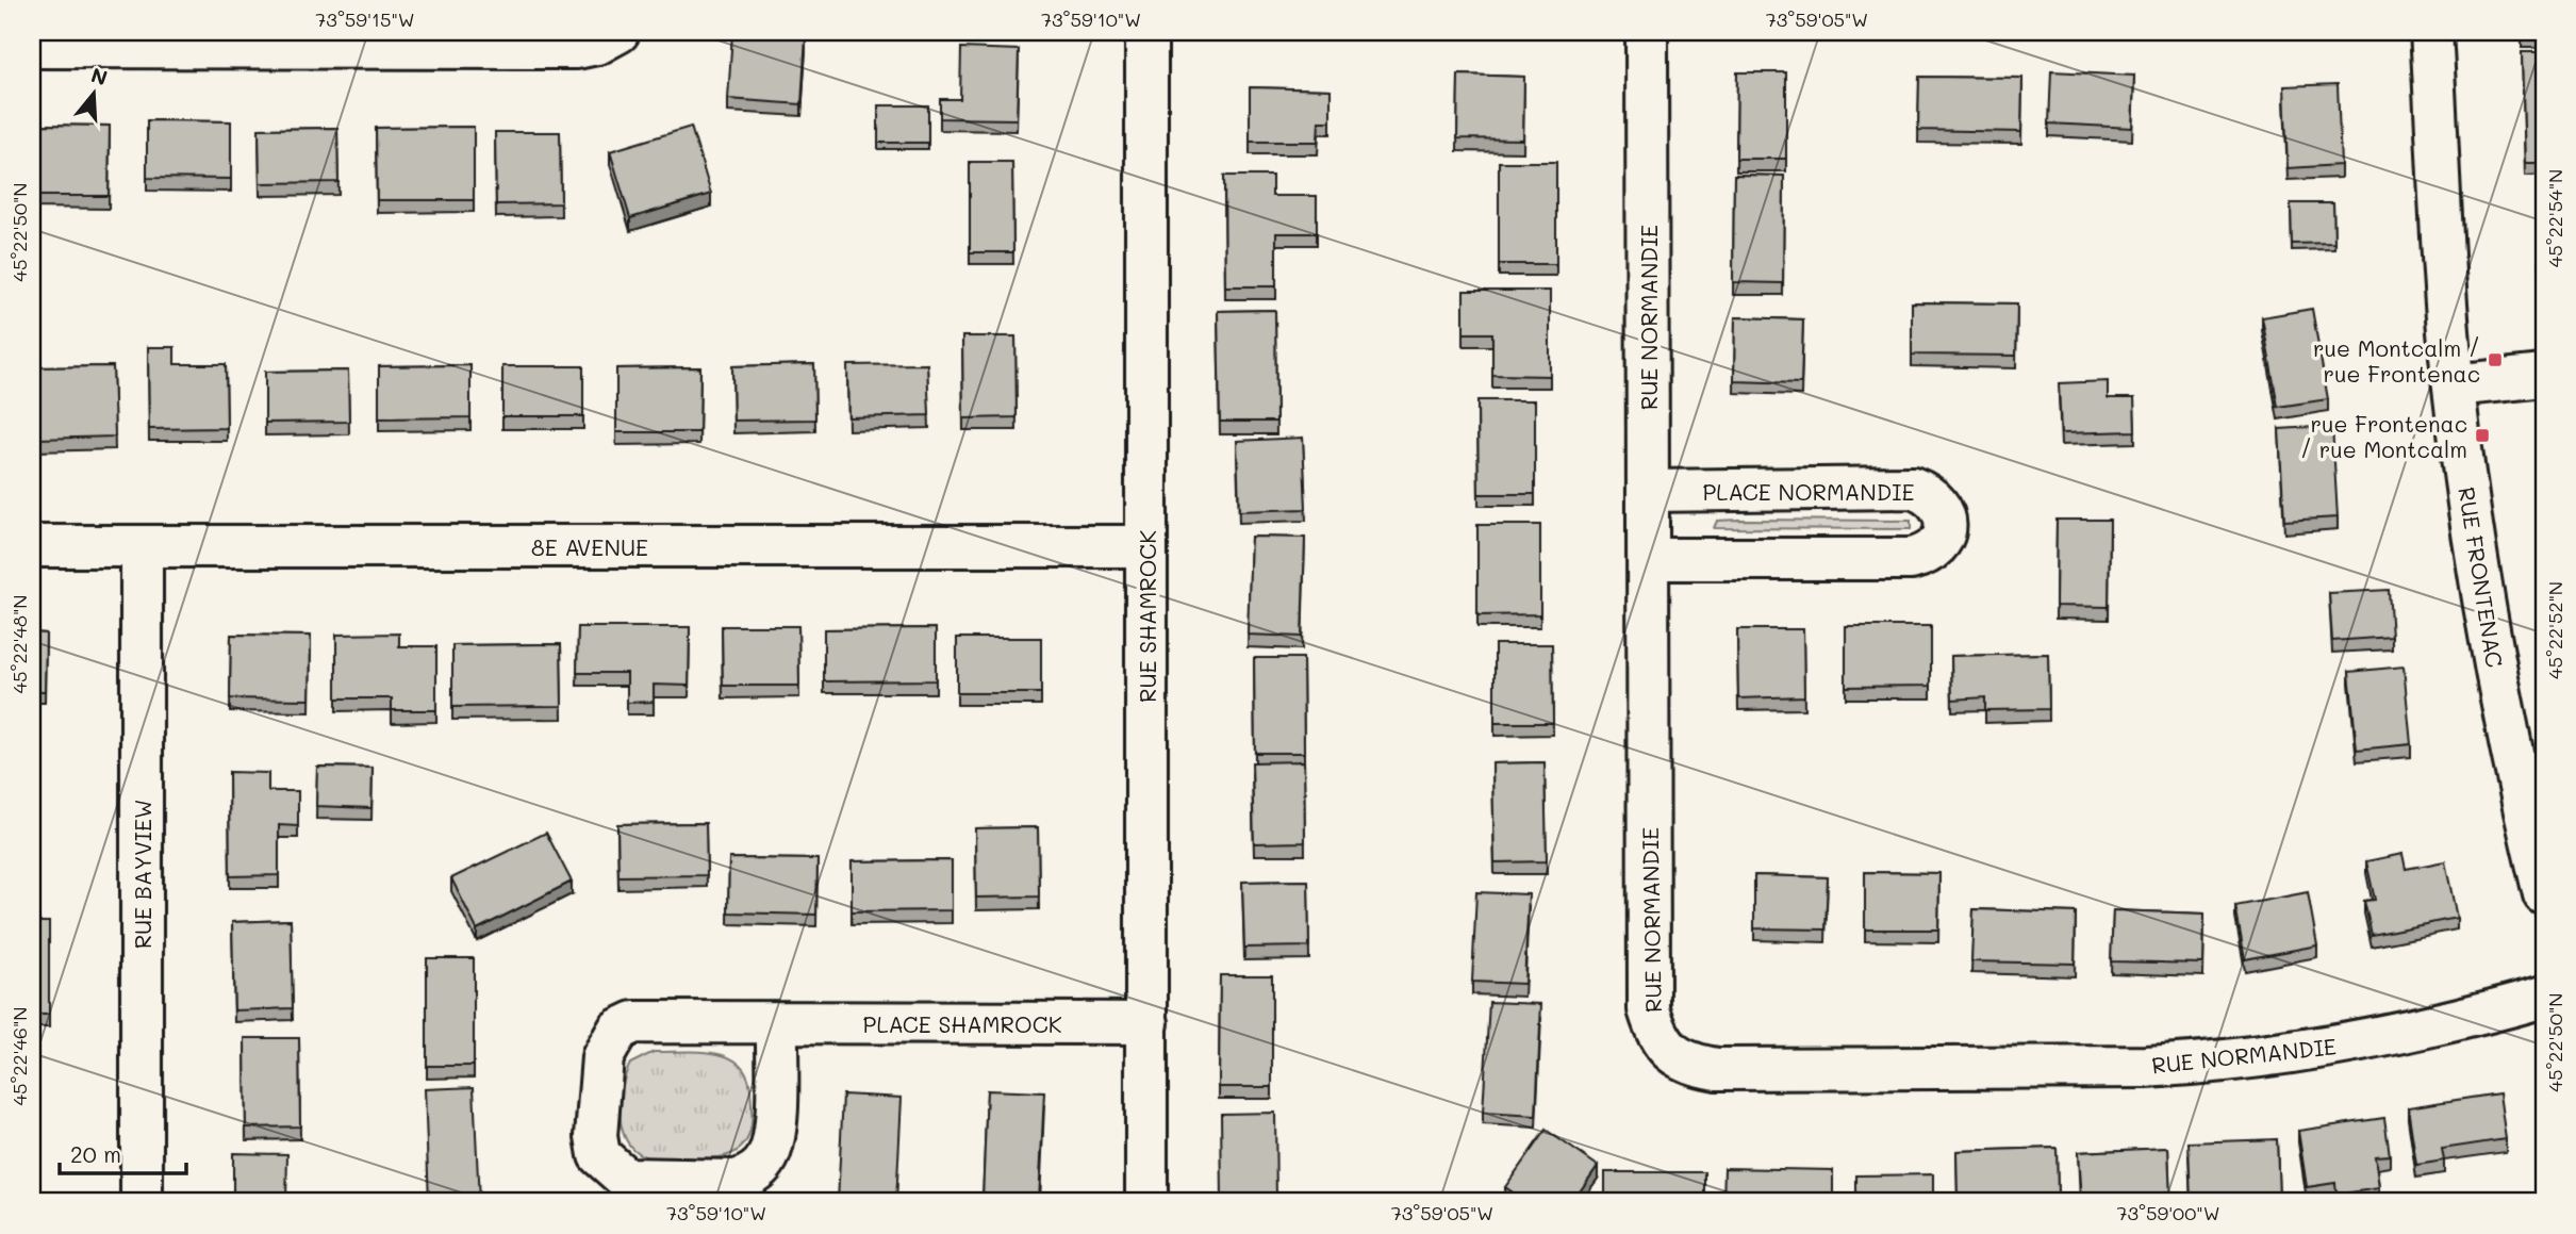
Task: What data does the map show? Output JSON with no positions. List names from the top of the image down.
{
  "streets": {
    "street": [
      "RUE NORMANDIE",
      "PLACE NORMANDIE",
      "8E AVENUE",
      "RUE FRONTENAC",
      "RUE SHAMROCK",
      "RUE BAYVIEW",
      "PLACE SHAMROCK"
    ]
  },
  "crossings": [
    ["RUE NORMANDIE", "PLACE NORMANDIE"],
    ["8E AVENUE", "RUE SHAMROCK"],
    ["8E AVENUE", "RUE BAYVIEW"],
    ["RUE SHAMROCK", "PLACE SHAMROCK"]
  ],
  "places": {
    "transit": ["rue Montcalm / rue Frontenac", "rue Frontenac / rue Montcalm"]
  },
  "scale_bar": "20 m",
  "north": "top",
  "coordinates": [
    "73°59'15\"W",
    "73°59'10\"W",
    "73°59'05\"W",
    "45°22'54\"N",
    "45°22'50\"N",
    "45°22'52\"N",
    "45°22'48\"N",
    "45°22'46\"N",
    "73°59'00\"W"
  ]
}
